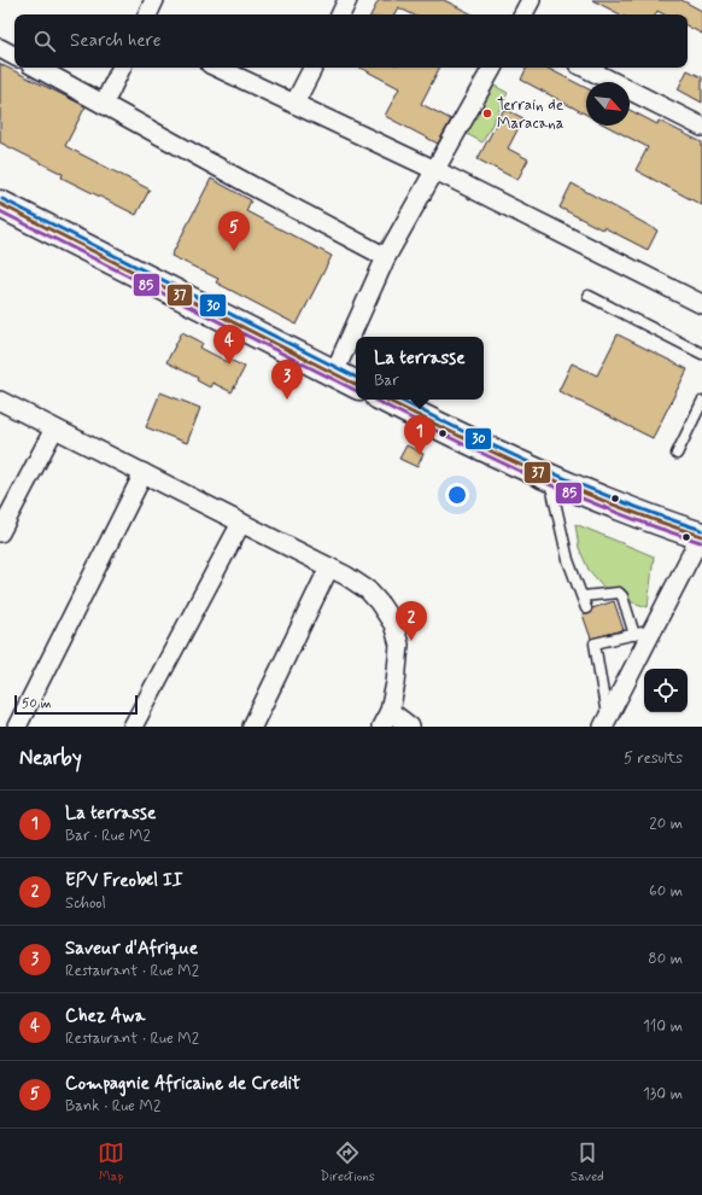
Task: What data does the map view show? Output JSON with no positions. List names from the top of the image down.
{
  "places": ["Terrain de Maracana"],
  "lines": ["transit line 30", "transit line 37", "transit line 85"],
  "scale_bar": "50 m",
  "north": "bottom right",
  "page": {
    "search": "Search here",
    "pins": [
      "5",
      "4",
      "3",
      "1",
      "2"
    ],
    "popup": ["La terrasse", "Bar"],
    "scale": "50 m",
    "heading": ["Nearby", "5 results"],
    "list": [
      {
        "mark": "1",
        "name": "La terrasse",
        "note": "Bar · Rue M2",
        "value": "20 m"
      },
      {
        "mark": "2",
        "name": "EPV Freobel II",
        "note": "School",
        "value": "60 m"
      },
      {
        "mark": "3",
        "name": "Saveur d'Afrique",
        "note": "Restaurant · Rue M2",
        "value": "80 m"
      },
      {
        "mark": "4",
        "name": "Chez Awa",
        "note": "Restaurant · Rue M2",
        "value": "110 m"
      },
      {
        "mark": "5",
        "name": "Compagnie Africaine de Credit",
        "note": "Bank · Rue M2",
        "value": "130 m"
      }
    ],
    "nav": ["Map", "Directions", "Saved"]
  }
}
